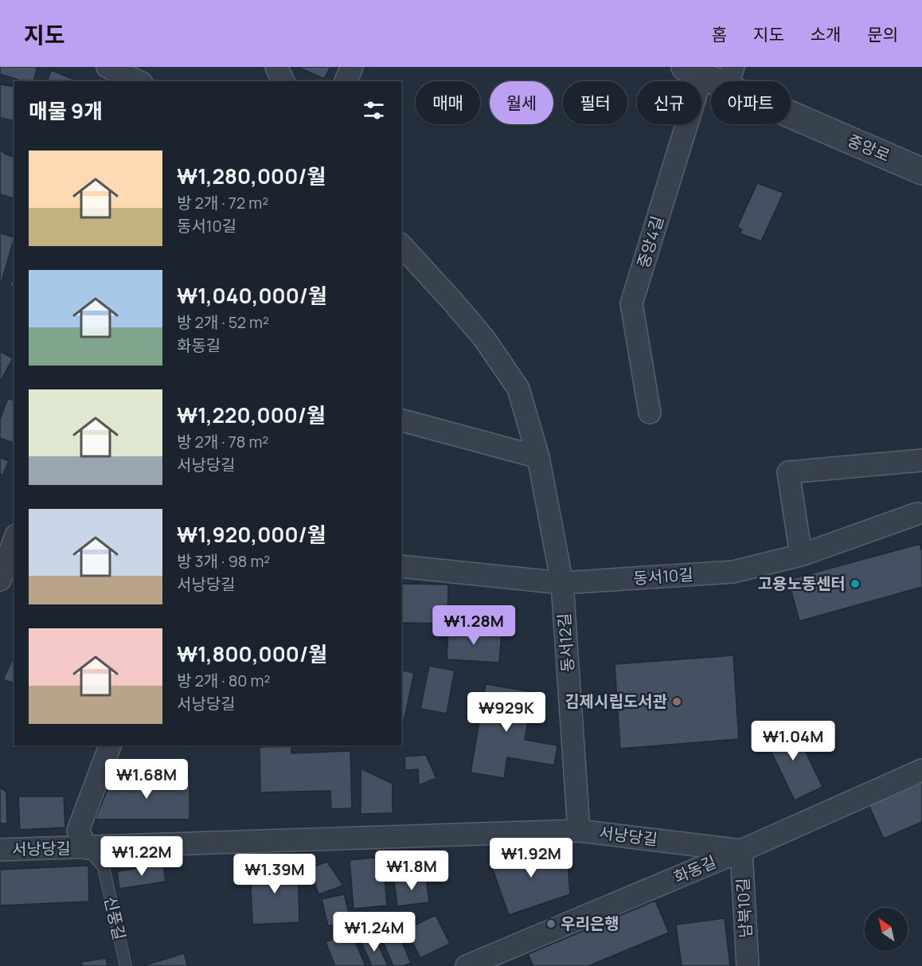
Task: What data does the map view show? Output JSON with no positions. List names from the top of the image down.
{
  "streets": {
    "street": [
      "중앙로",
      "중앙4길",
      "동서10길",
      "동서12길",
      "서낭당길",
      "화동길",
      "남북10길"
    ],
    "lane": ["신풍길"]
  },
  "crossings": [
    ["중앙로", "중앙4길"],
    ["동서10길", "동서12길"],
    ["동서12길", "서낭당길"],
    ["서낭당길", "화동길"],
    ["서낭당길", "남북10길"],
    ["서낭당길", "신풍길"],
    ["화동길", "남북10길"]
  ],
  "places": ["고용노동센터", "김제시립도서관", "우리은행"],
  "north": "top left",
  "page": {
    "header": "지도",
    "nav": [
      "홈",
      "지도",
      "소개",
      "문의"
    ],
    "chip": [
      "매매",
      "월세",
      "필터",
      "신규",
      "아파트"
    ],
    "heading": "매물 9개",
    "list": [
      {
        "name": "₩1,280,000/월",
        "note": "방 2개 · 72 m² · 동서10길"
      },
      {
        "name": "₩1,040,000/월",
        "note": "방 2개 · 52 m² · 화동길"
      },
      {
        "name": "₩1,220,000/월",
        "note": "방 2개 · 78 m² · 서낭당길"
      },
      {
        "name": "₩1,920,000/월",
        "note": "방 3개 · 98 m² · 서낭당길"
      },
      {
        "name": "₩1,800,000/월",
        "note": "방 2개 · 80 m² · 서낭당길"
      }
    ],
    "price": [
      "₩1.28M",
      "₩929K",
      "₩1.04M",
      "₩1.68M",
      "₩1.22M",
      "₩1.92M",
      "₩1.8M",
      "₩1.39M",
      "₩1.24M"
    ]
  }
}
